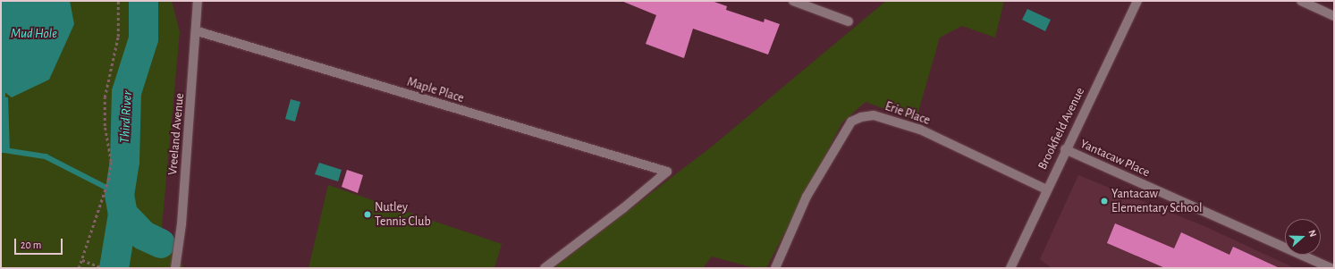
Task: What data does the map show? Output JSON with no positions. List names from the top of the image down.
{
  "streets": {
    "street": [
      "Maple Place",
      "Erie Place",
      "Brookfield Avenue",
      "Vreeland Avenue",
      "Yantacaw Place"
    ]
  },
  "crossings": [
    ["Maple Place", "Vreeland Avenue"],
    ["Erie Place", "Brookfield Avenue"],
    ["Brookfield Avenue", "Yantacaw Place"]
  ],
  "water": ["Mud Hole", "Third River"],
  "places": ["Yantacaw Elementary School", "Nutley Tennis Club"],
  "scale_bar": "20 m",
  "north": "right"
}
